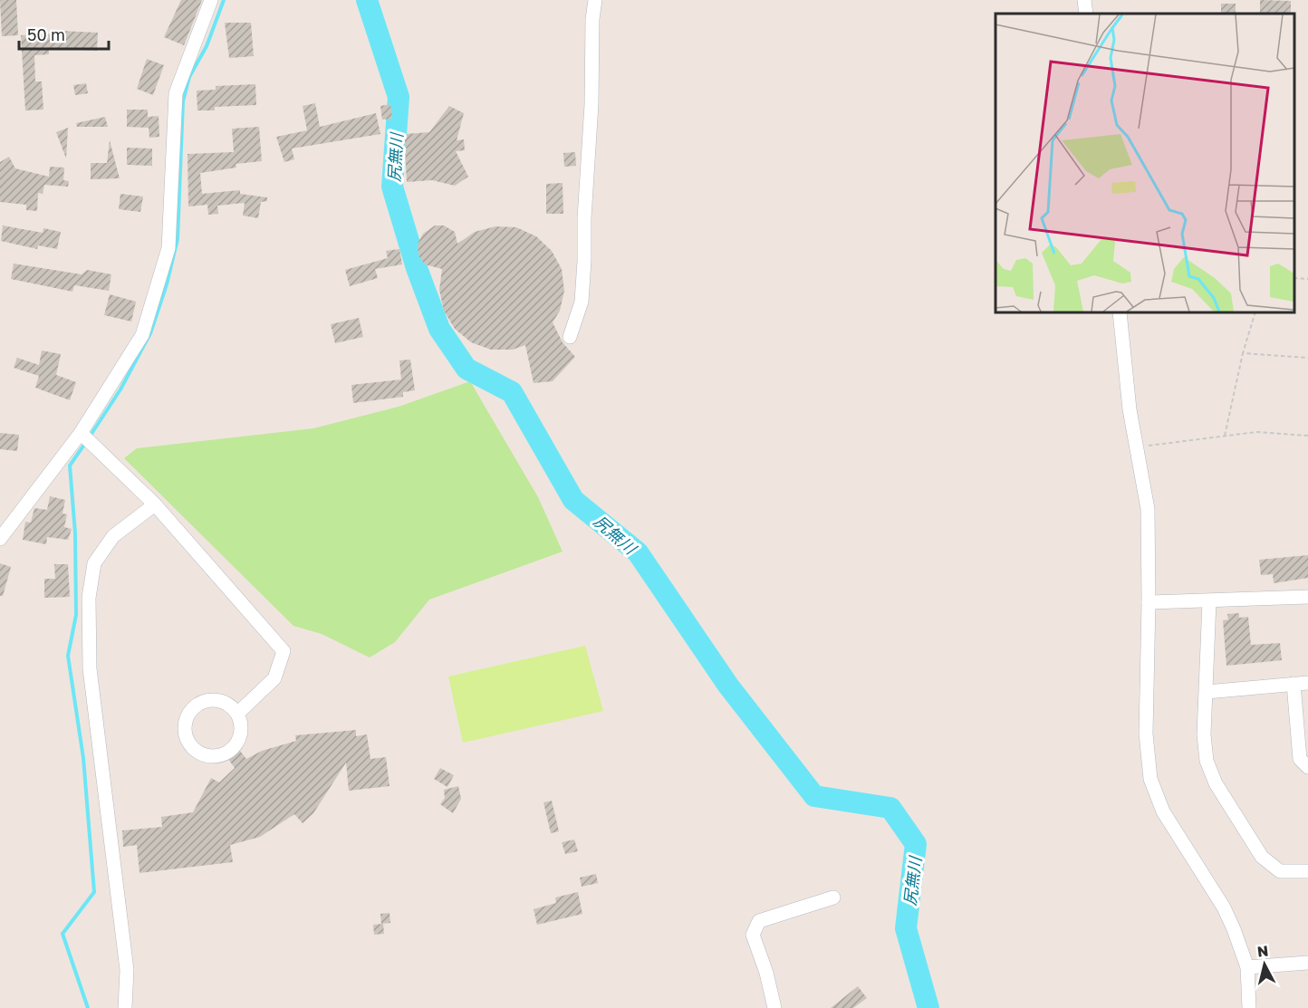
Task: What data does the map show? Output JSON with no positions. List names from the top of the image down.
{
  "water": ["尻無川"],
  "scale_bar": "50 m",
  "north": "top"
}
